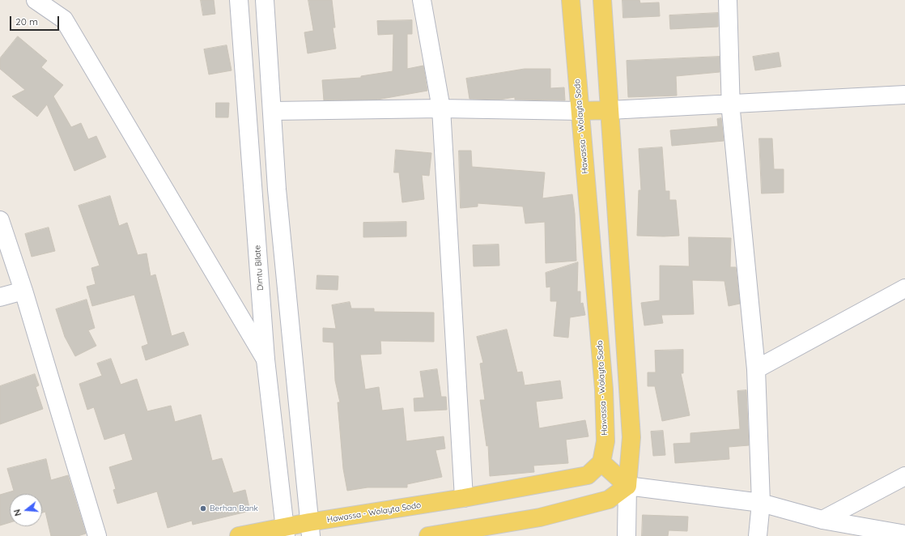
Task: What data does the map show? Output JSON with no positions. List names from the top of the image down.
{
  "streets": {
    "main road": ["Hawassa - Wolayta Sodo"],
    "street": ["Dimtu Bilate"]
  },
  "crossings": [
    ["Hawassa - Wolayta Sodo", "Dimtu Bilate"]
  ],
  "places": ["Berhan Bank"],
  "scale_bar": "20 m",
  "north": "left"
}
